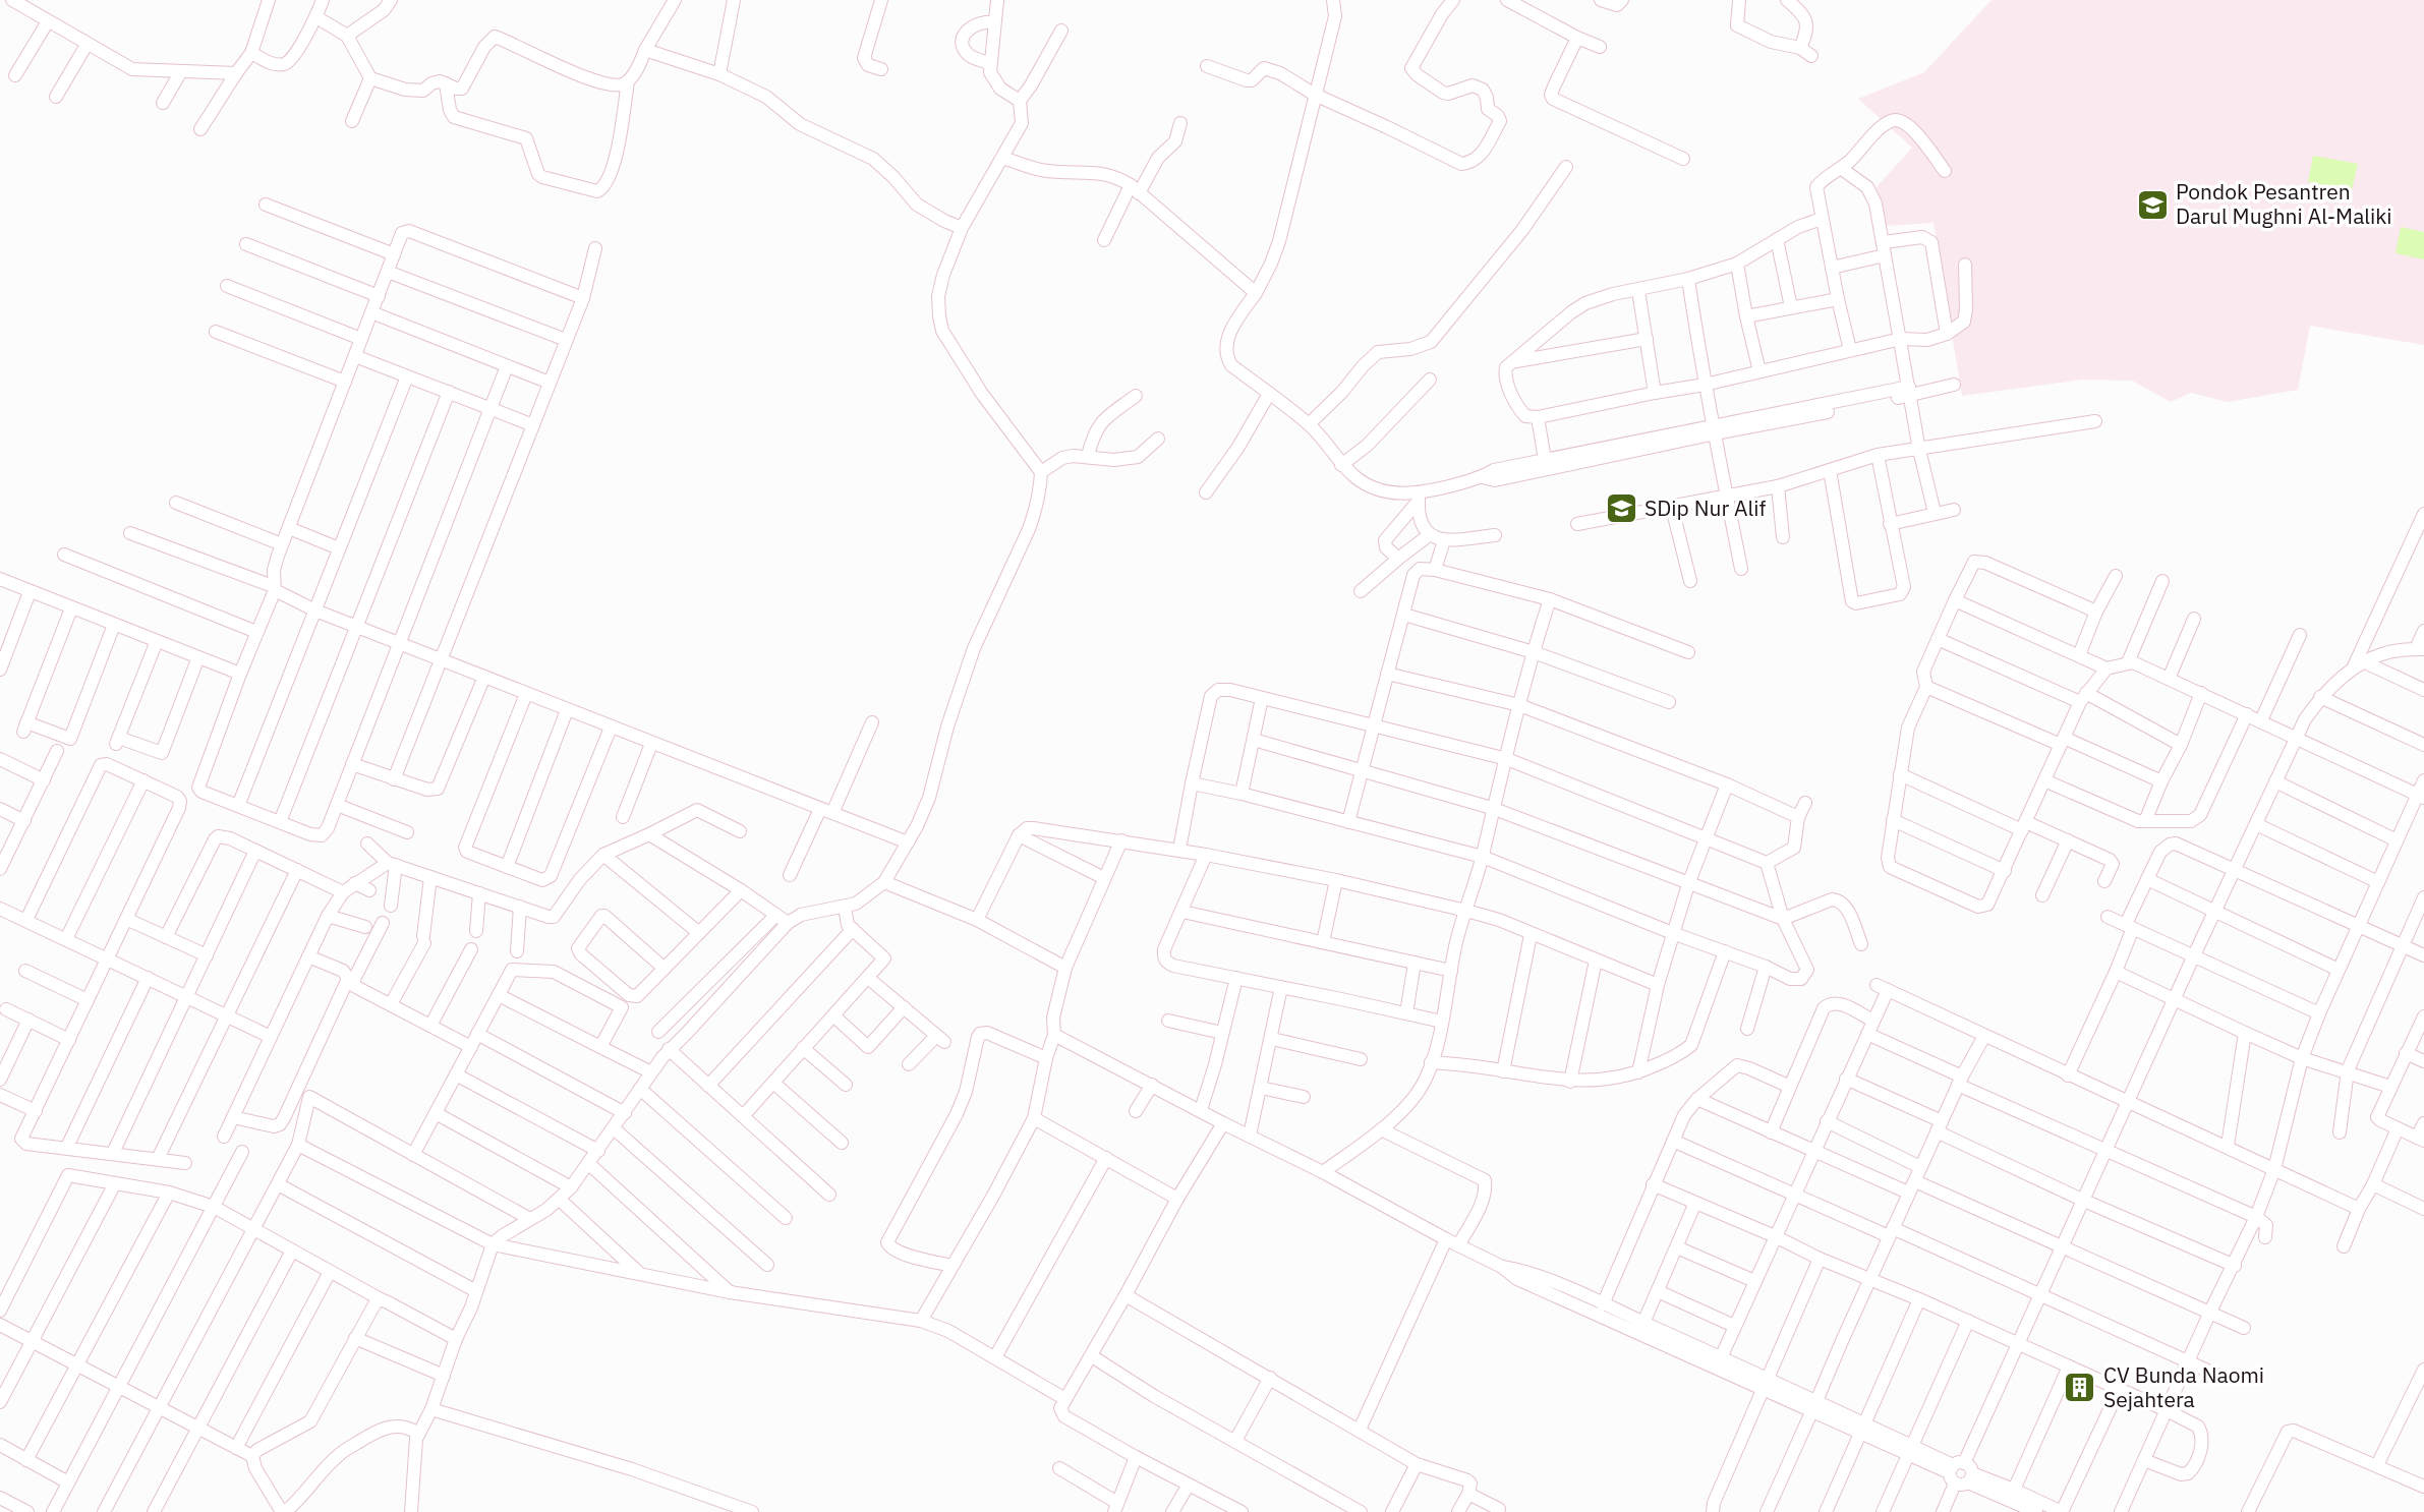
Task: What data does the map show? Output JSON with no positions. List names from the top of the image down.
{
  "places": {
    "school or university": ["Pondok Pesantren Darul Mughni Al-Maliki", "SDip Nur Alif"],
    "building": ["CV Bunda Naomi Sejahtera"]
  }
}
